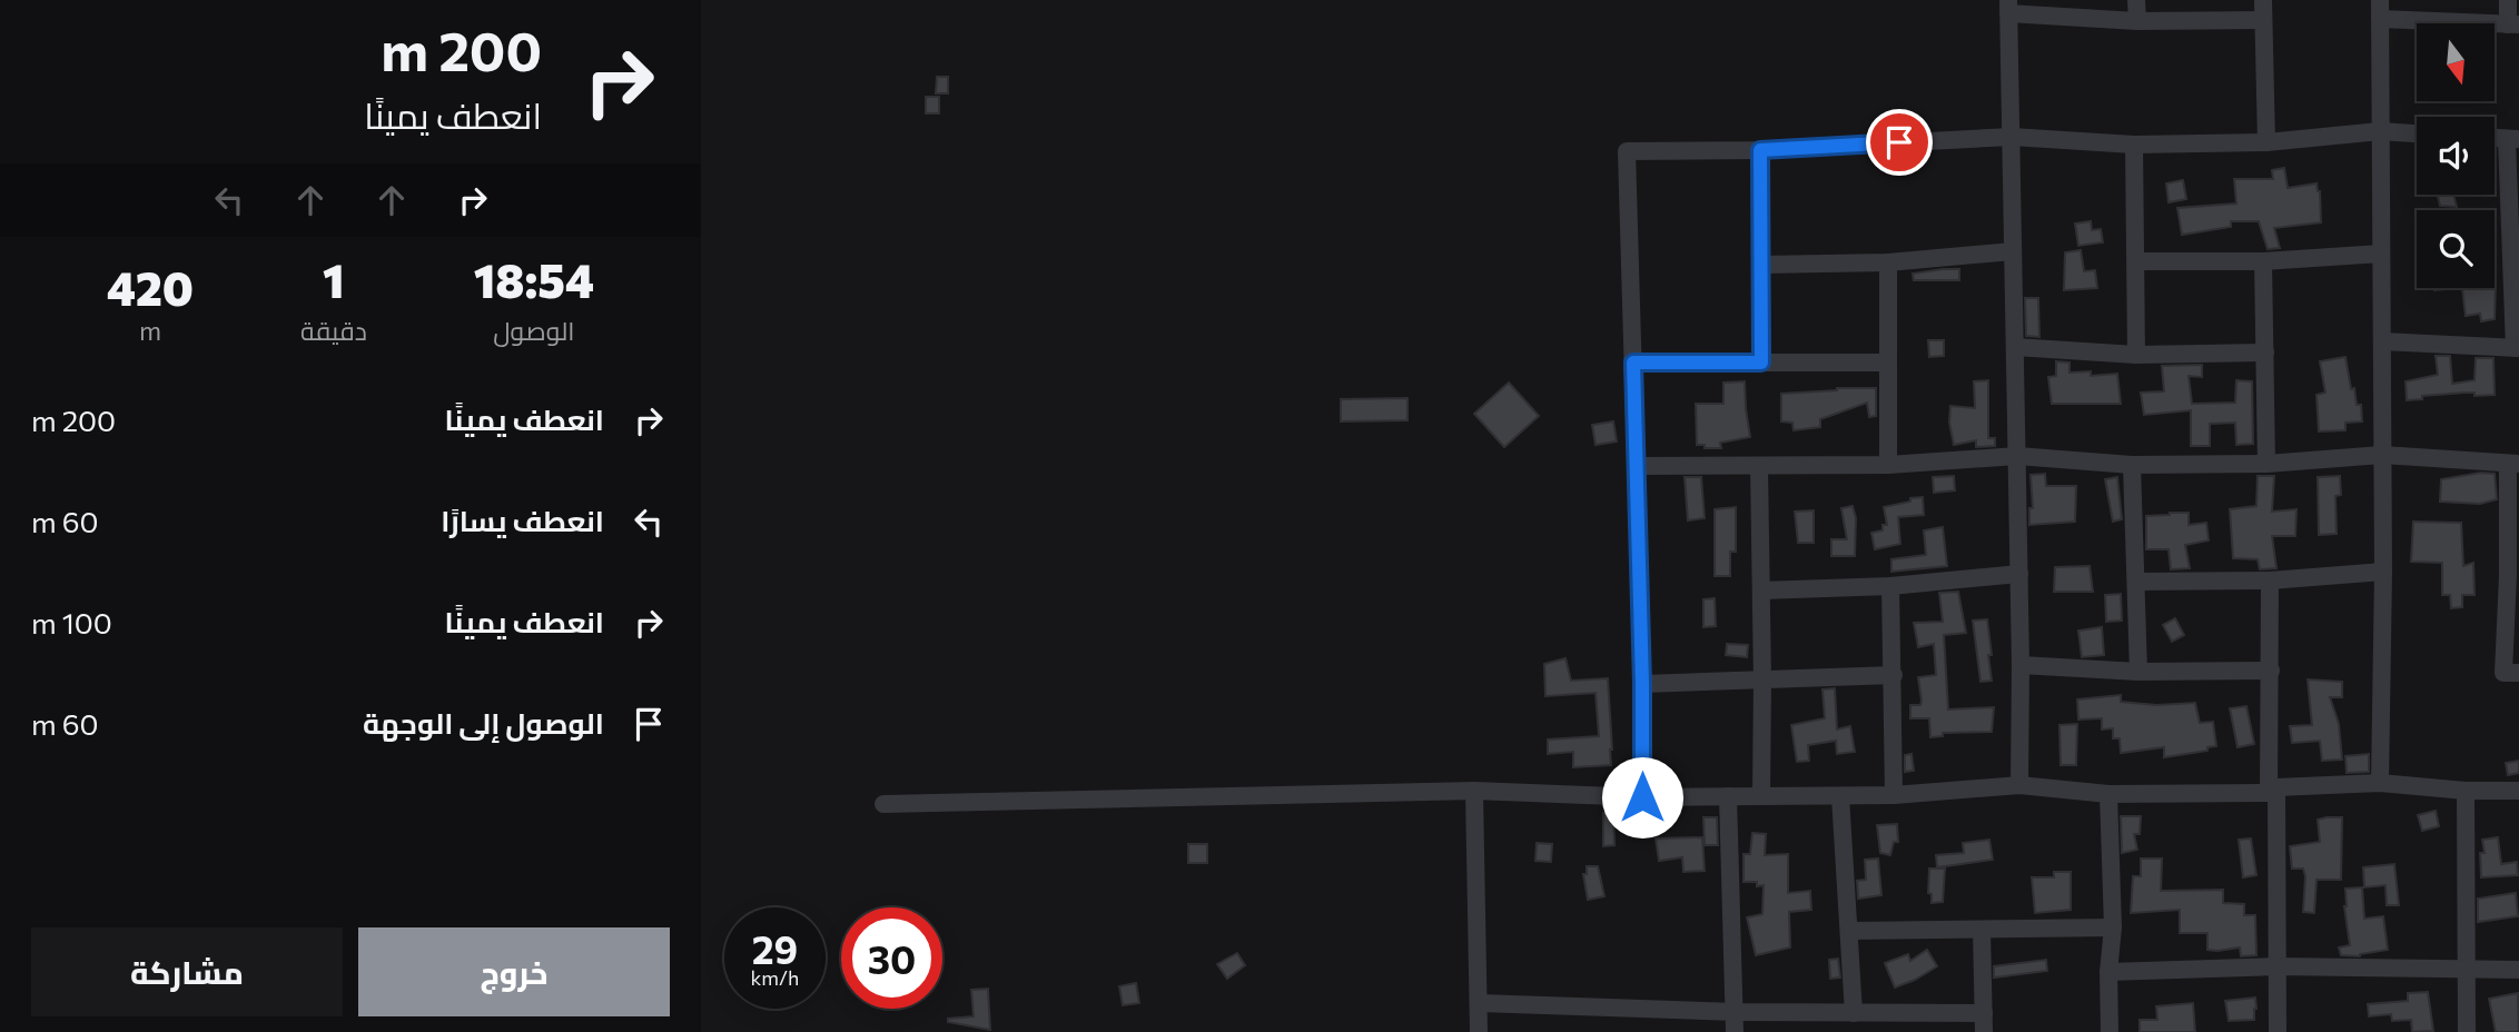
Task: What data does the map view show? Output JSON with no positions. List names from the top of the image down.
{
  "north": "bottom",
  "page": {
    "turn": ["200 m", "انعطف يمينًا"],
    "eta": [
      "18:54",
      "الوصول",
      "1",
      "دقيقة",
      "420",
      "m"
    ],
    "list": [
      {
        "name": "انعطف يمينًا",
        "value": "200 m"
      },
      {
        "name": "انعطف يسارًا",
        "value": "60 m"
      },
      {
        "name": "انعطف يمينًا",
        "value": "100 m"
      },
      {
        "name": "الوصول إلى الوجهة",
        "value": "60 m"
      }
    ],
    "speed": "29 km/h",
    "limit": "30",
    "buttons": ["خروج", "مشاركة"]
  }
}
